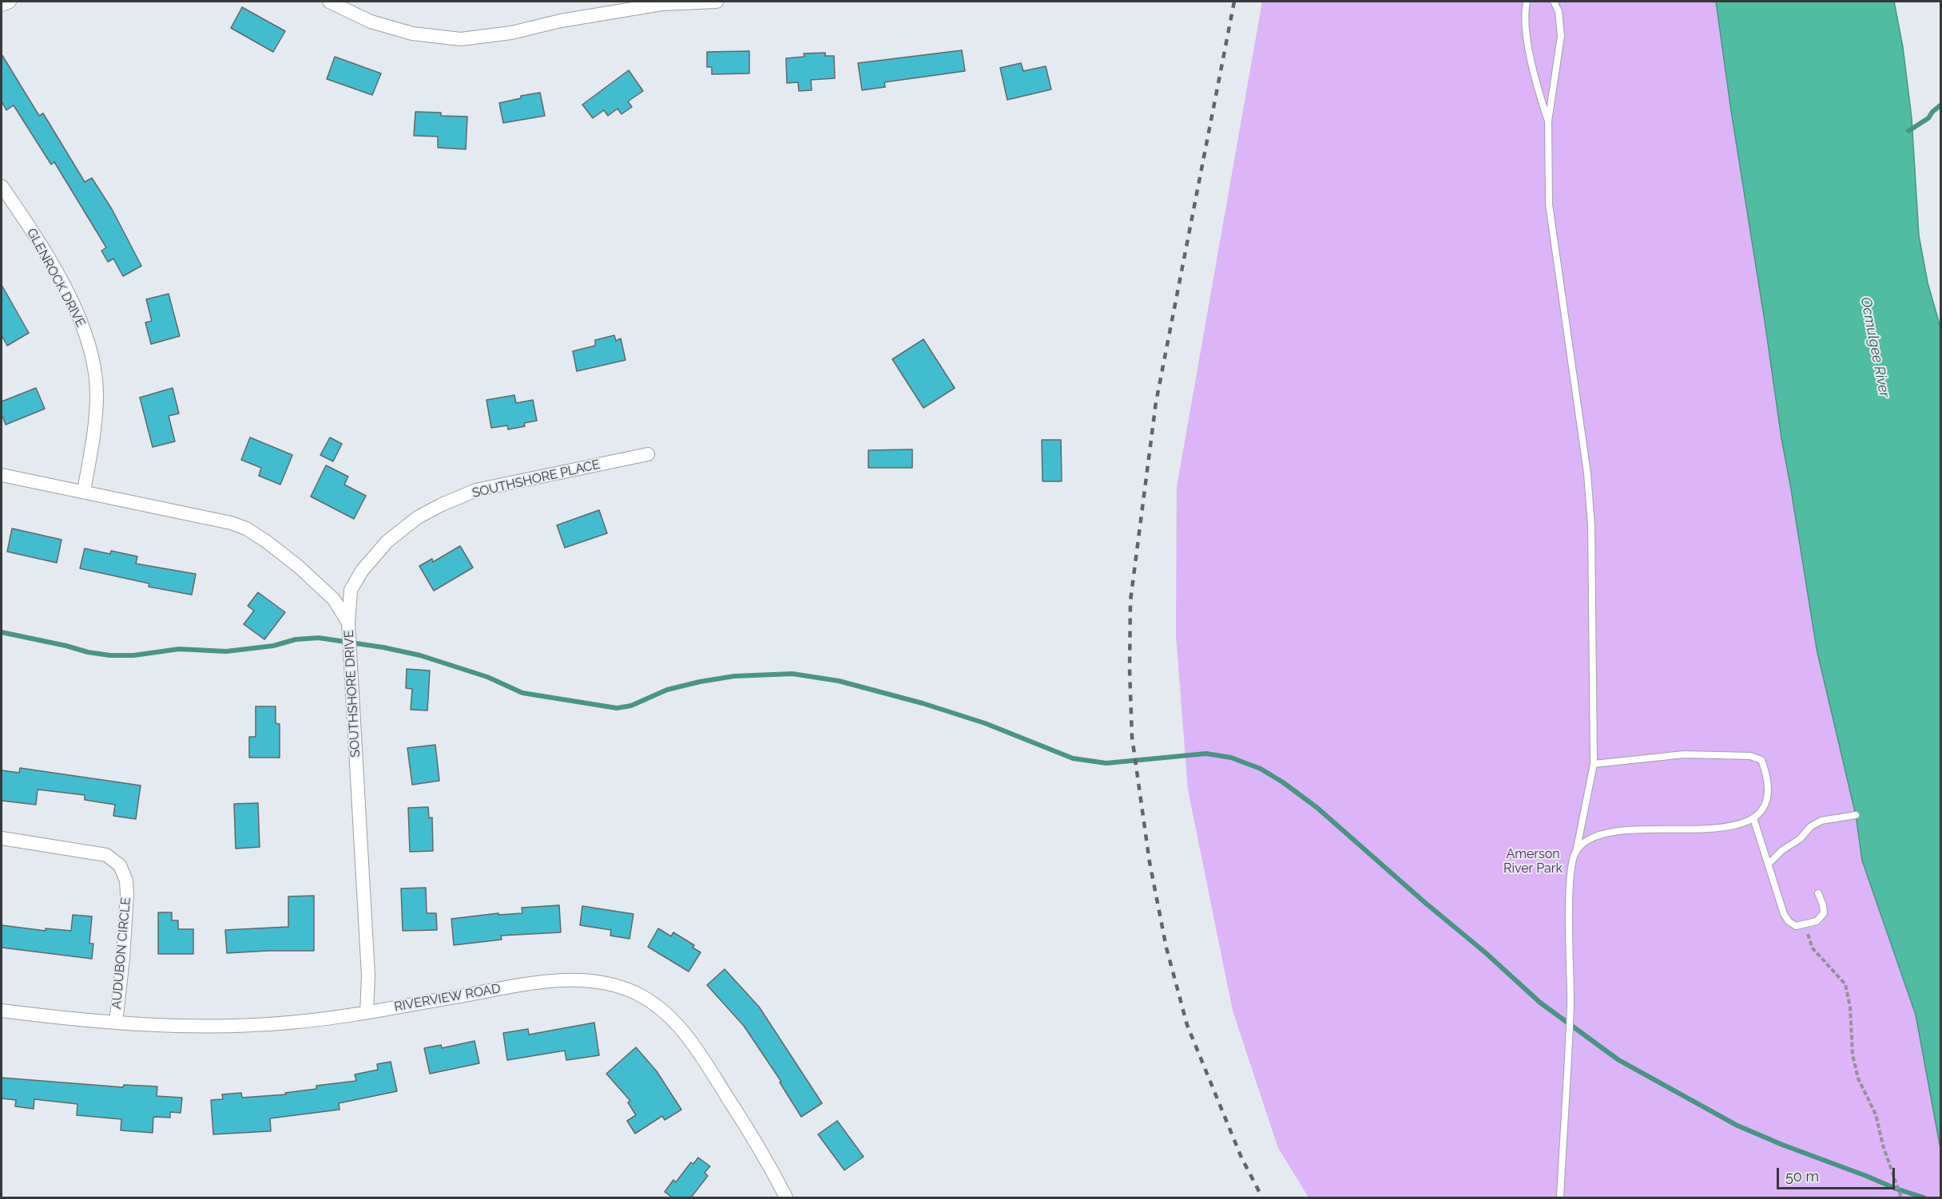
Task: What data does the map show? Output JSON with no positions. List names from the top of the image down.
{
  "streets": {
    "street": [
      "GLENROCK DRIVE",
      "SOUTHSHORE PLACE",
      "SOUTHSHORE DRIVE",
      "AUDUBON CIRCLE",
      "RIVERVIEW ROAD"
    ]
  },
  "crossings": [
    ["GLENROCK DRIVE", "SOUTHSHORE DRIVE"],
    ["SOUTHSHORE PLACE", "SOUTHSHORE DRIVE"],
    ["SOUTHSHORE DRIVE", "RIVERVIEW ROAD"],
    ["AUDUBON CIRCLE", "RIVERVIEW ROAD"]
  ],
  "water": ["Ocmulgee River"],
  "parks": ["Amerson River Park"],
  "scale_bar": "50 m"
}
